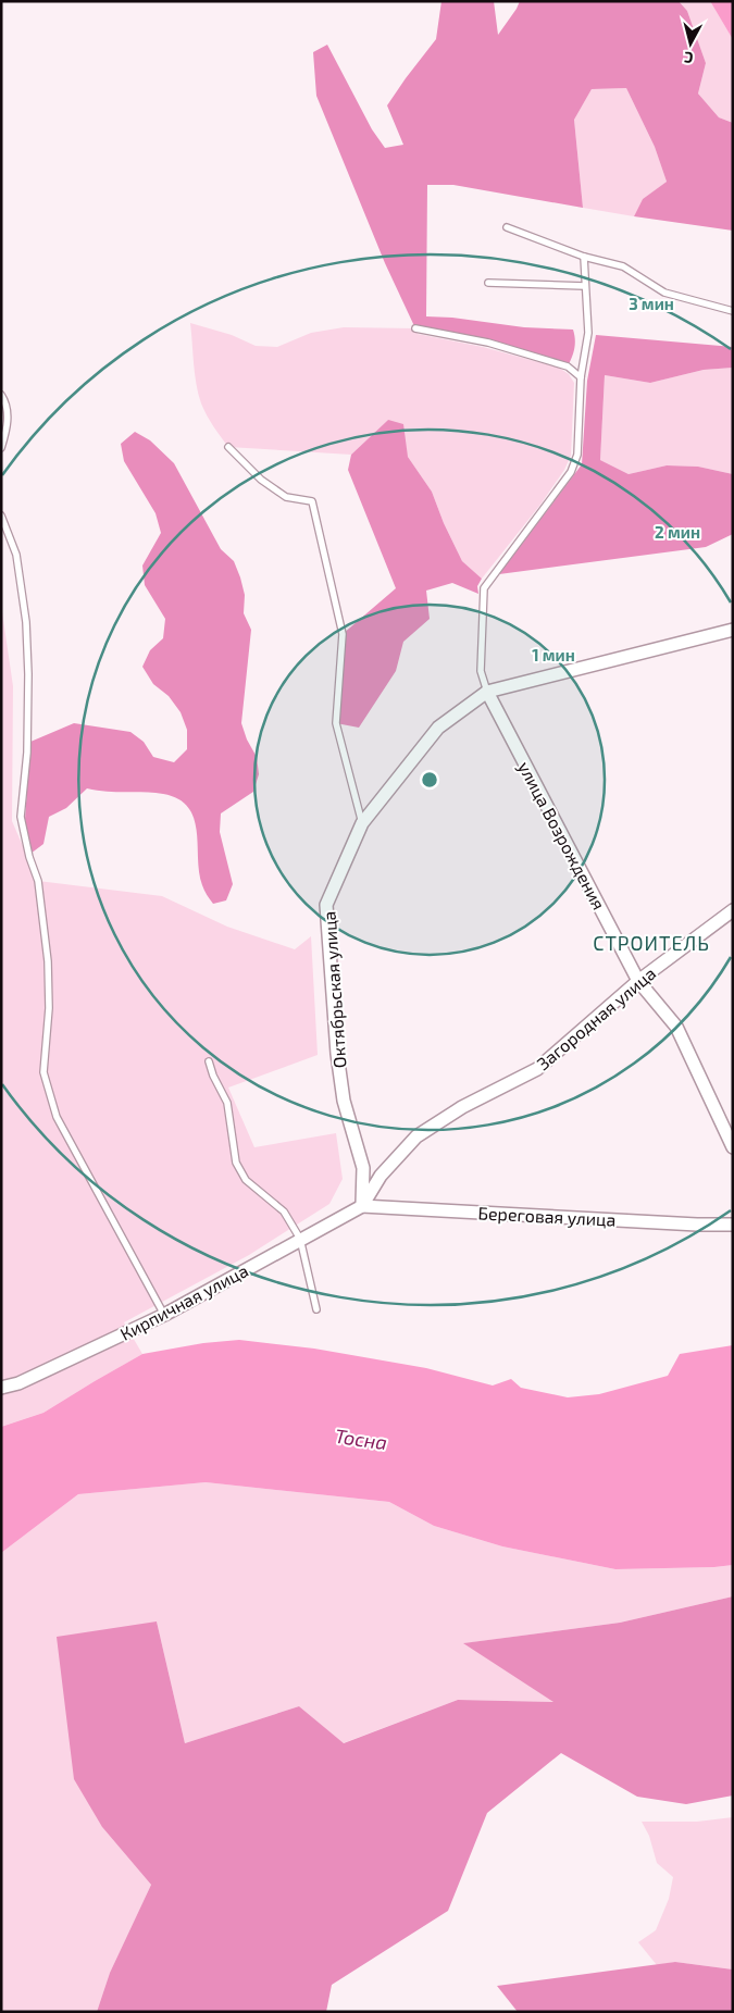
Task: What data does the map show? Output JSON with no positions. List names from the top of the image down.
{
  "streets": {
    "street": [
      "улица Возрождения",
      "Октябрьская улица",
      "Загородная улица",
      "Береговая улица",
      "Кирпичная улица"
    ]
  },
  "crossings": [
    ["улица Возрождения", "Октябрьская улица"],
    ["улица Возрождения", "Загородная улица"],
    ["Октябрьская улица", "Загородная улица"],
    ["Октябрьская улица", "Береговая улица"],
    ["Октябрьская улица", "Кирпичная улица"],
    ["Загородная улица", "Береговая улица"],
    ["Загородная улица", "Кирпичная улица"],
    ["Береговая улица", "Кирпичная улица"]
  ],
  "districts": ["СТРОИТЕЛЬ"],
  "water": ["Тосна"],
  "north": "bottom",
  "rings": ["3 мин", "2 мин", "1 мин"]
}
